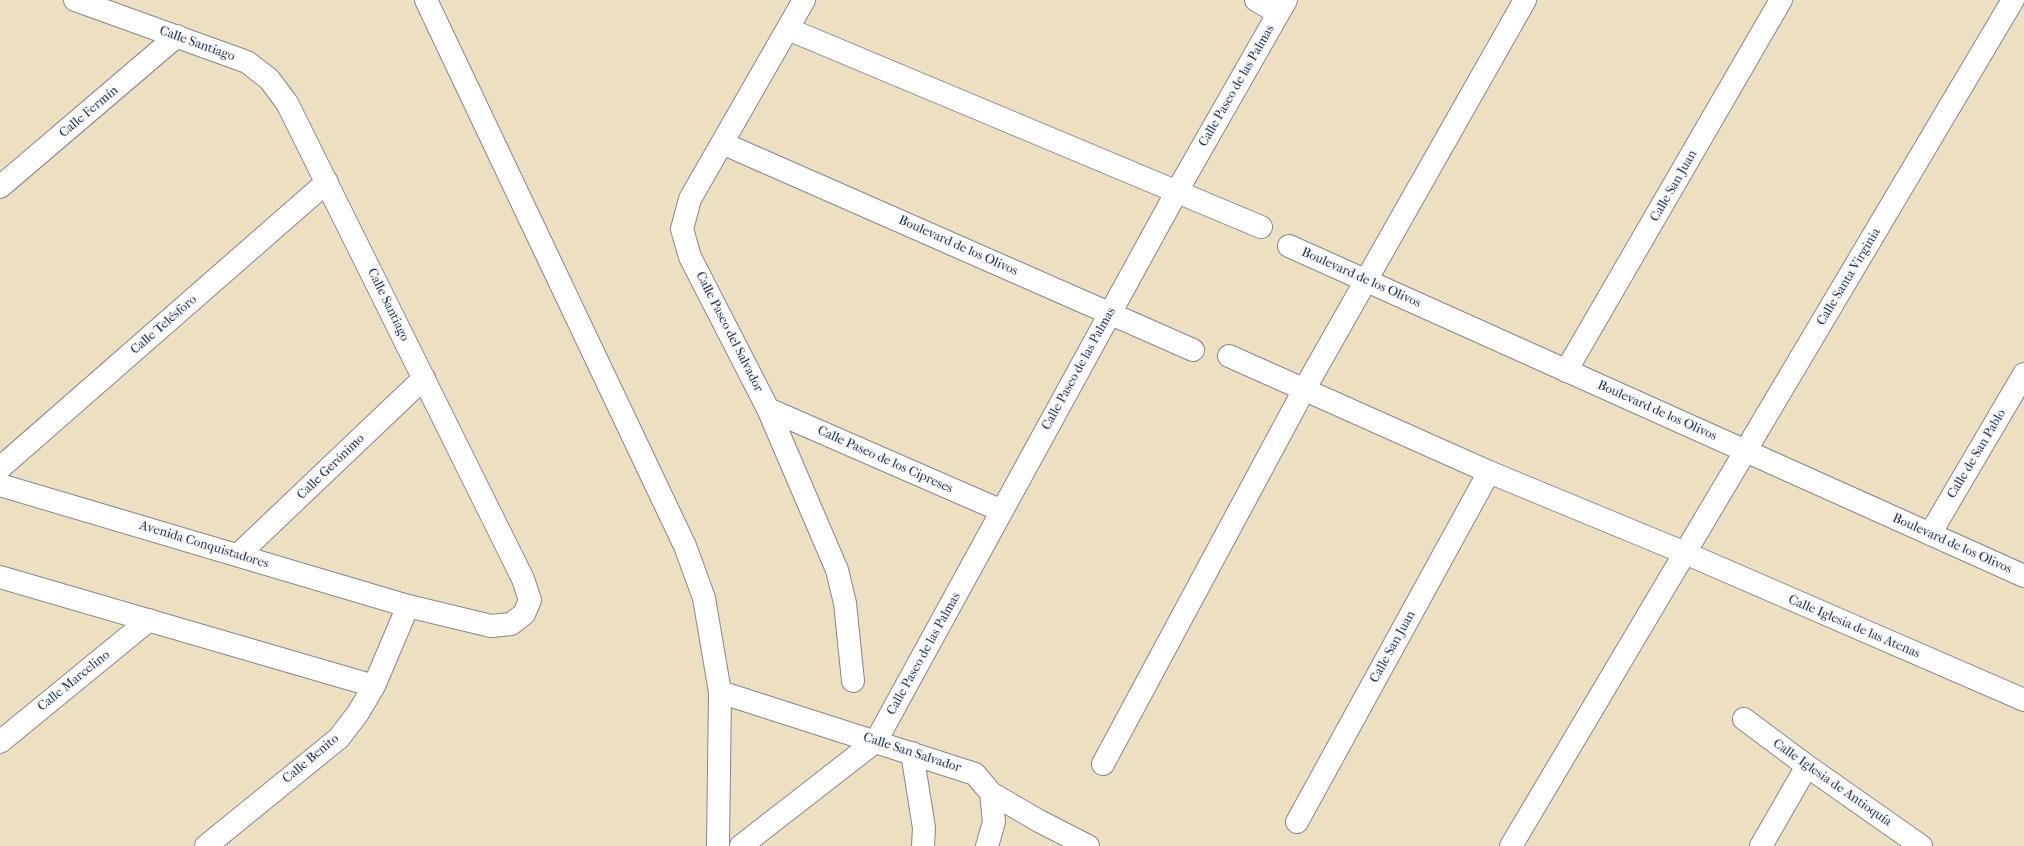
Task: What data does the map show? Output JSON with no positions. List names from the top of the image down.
{
  "streets": {
    "street": [
      "Calle Santiago",
      "Calle Paseo de las Palmas",
      "Calle Fermín",
      "Calle San Juan",
      "Boulevard de los Olivos",
      "Calle Santa Virginia",
      "Calle Telésforo",
      "Calle Paseo del Salvador",
      "Calle de San Pablo",
      "Calle Paseo de los Cipreses",
      "Calle Gerónimo",
      "Avenida Conquistadores",
      "Calle Iglesia de las Atenas",
      "Calle Marcelino",
      "Calle San Salvador",
      "Calle Benito",
      "Calle Iglesia de Antioquía"
    ]
  },
  "crossings": [
    ["Calle Santiago", "Calle Fermín"],
    ["Calle Santiago", "Calle Telésforo"],
    ["Calle Santiago", "Calle Gerónimo"],
    ["Calle Santiago", "Avenida Conquistadores"],
    ["Calle Santiago", "Calle Benito"],
    ["Calle Paseo de las Palmas", "Boulevard de los Olivos"],
    ["Calle Paseo de las Palmas", "Calle Paseo de los Cipreses"],
    ["Calle Paseo de las Palmas", "Calle San Salvador"],
    ["Calle San Juan", "Boulevard de los Olivos"],
    ["Boulevard de los Olivos", "Calle Santa Virginia"],
    ["Boulevard de los Olivos", "Calle Paseo del Salvador"],
    ["Boulevard de los Olivos", "Calle de San Pablo"],
    ["Calle Santa Virginia", "Calle Iglesia de las Atenas"],
    ["Calle Paseo del Salvador", "Calle Paseo de los Cipreses"],
    ["Calle Gerónimo", "Avenida Conquistadores"],
    ["Avenida Conquistadores", "Calle Benito"]
  ]
}
